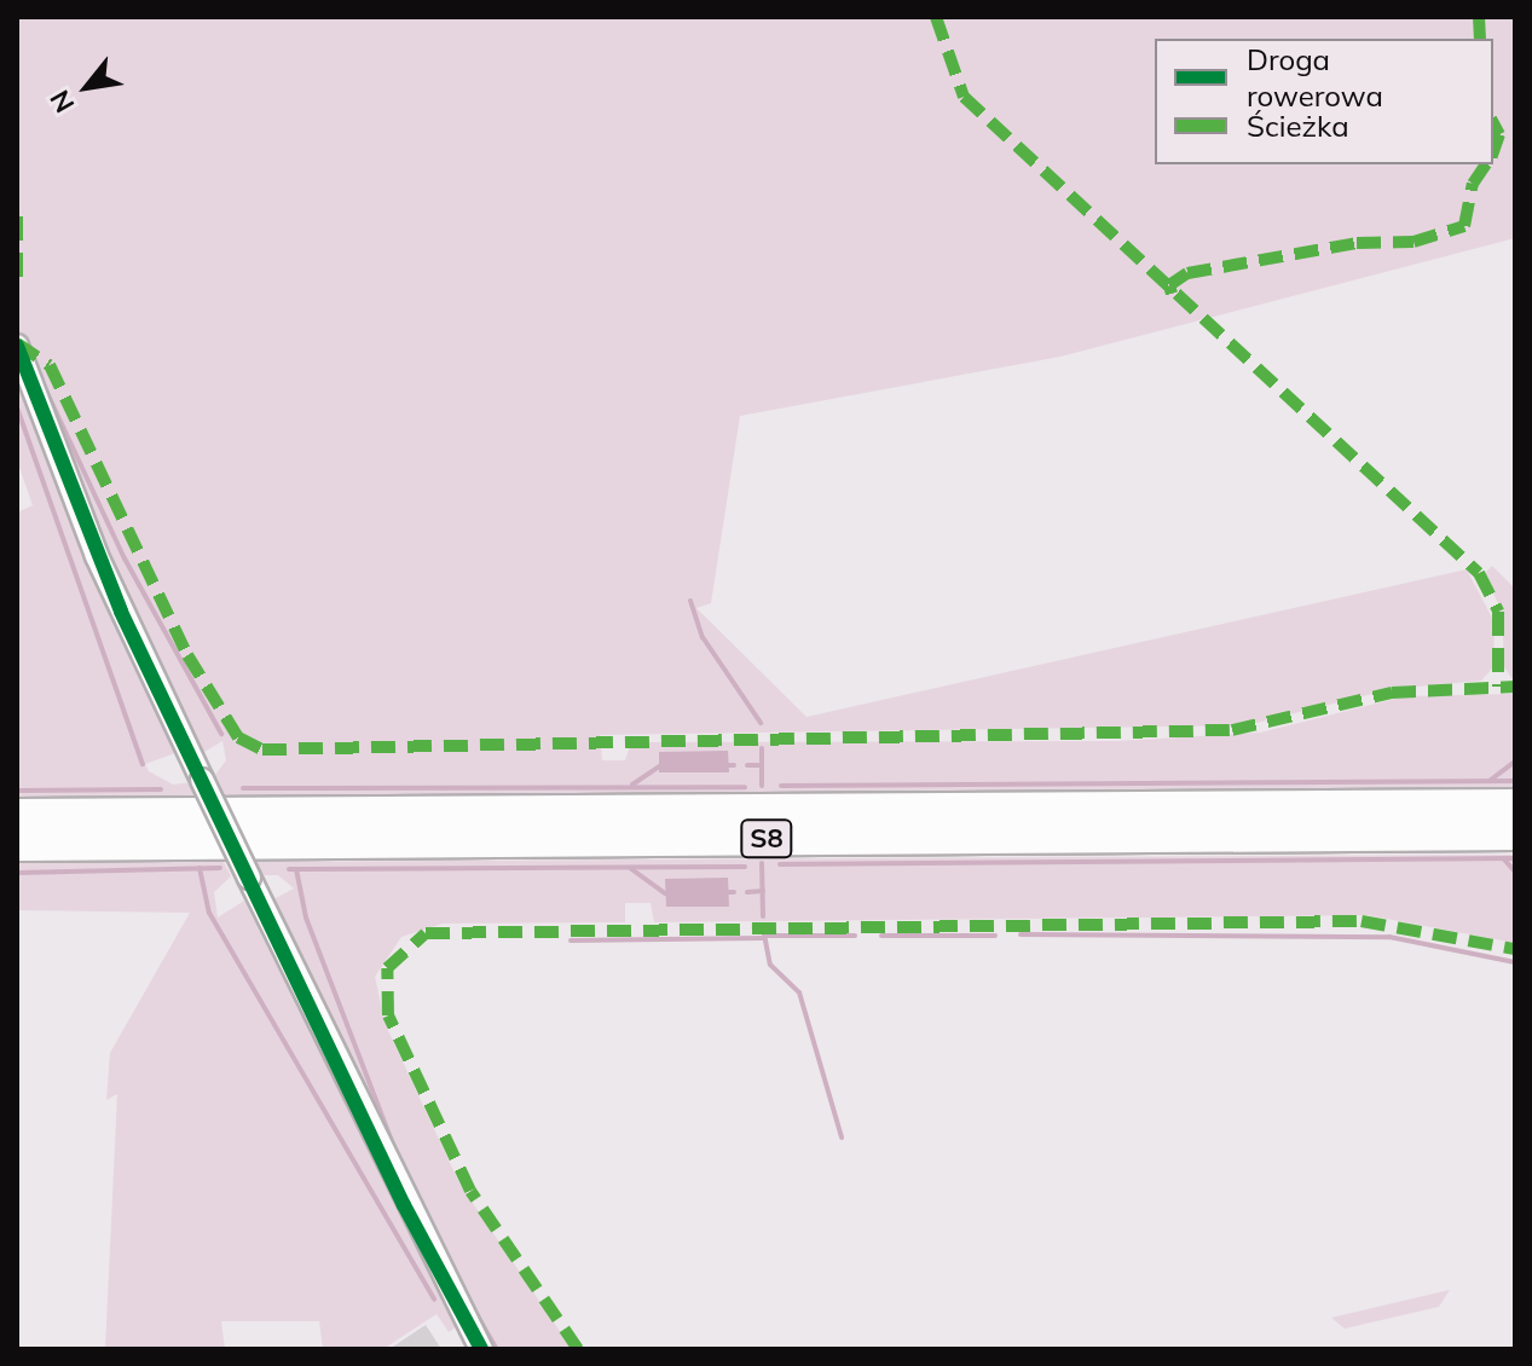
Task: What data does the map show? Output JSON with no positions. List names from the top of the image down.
{
  "streets": {
    "highway": ["S8"]
  },
  "legend": ["Droga rowerowa", "Ścieżka"],
  "north": "bottom left"
}
